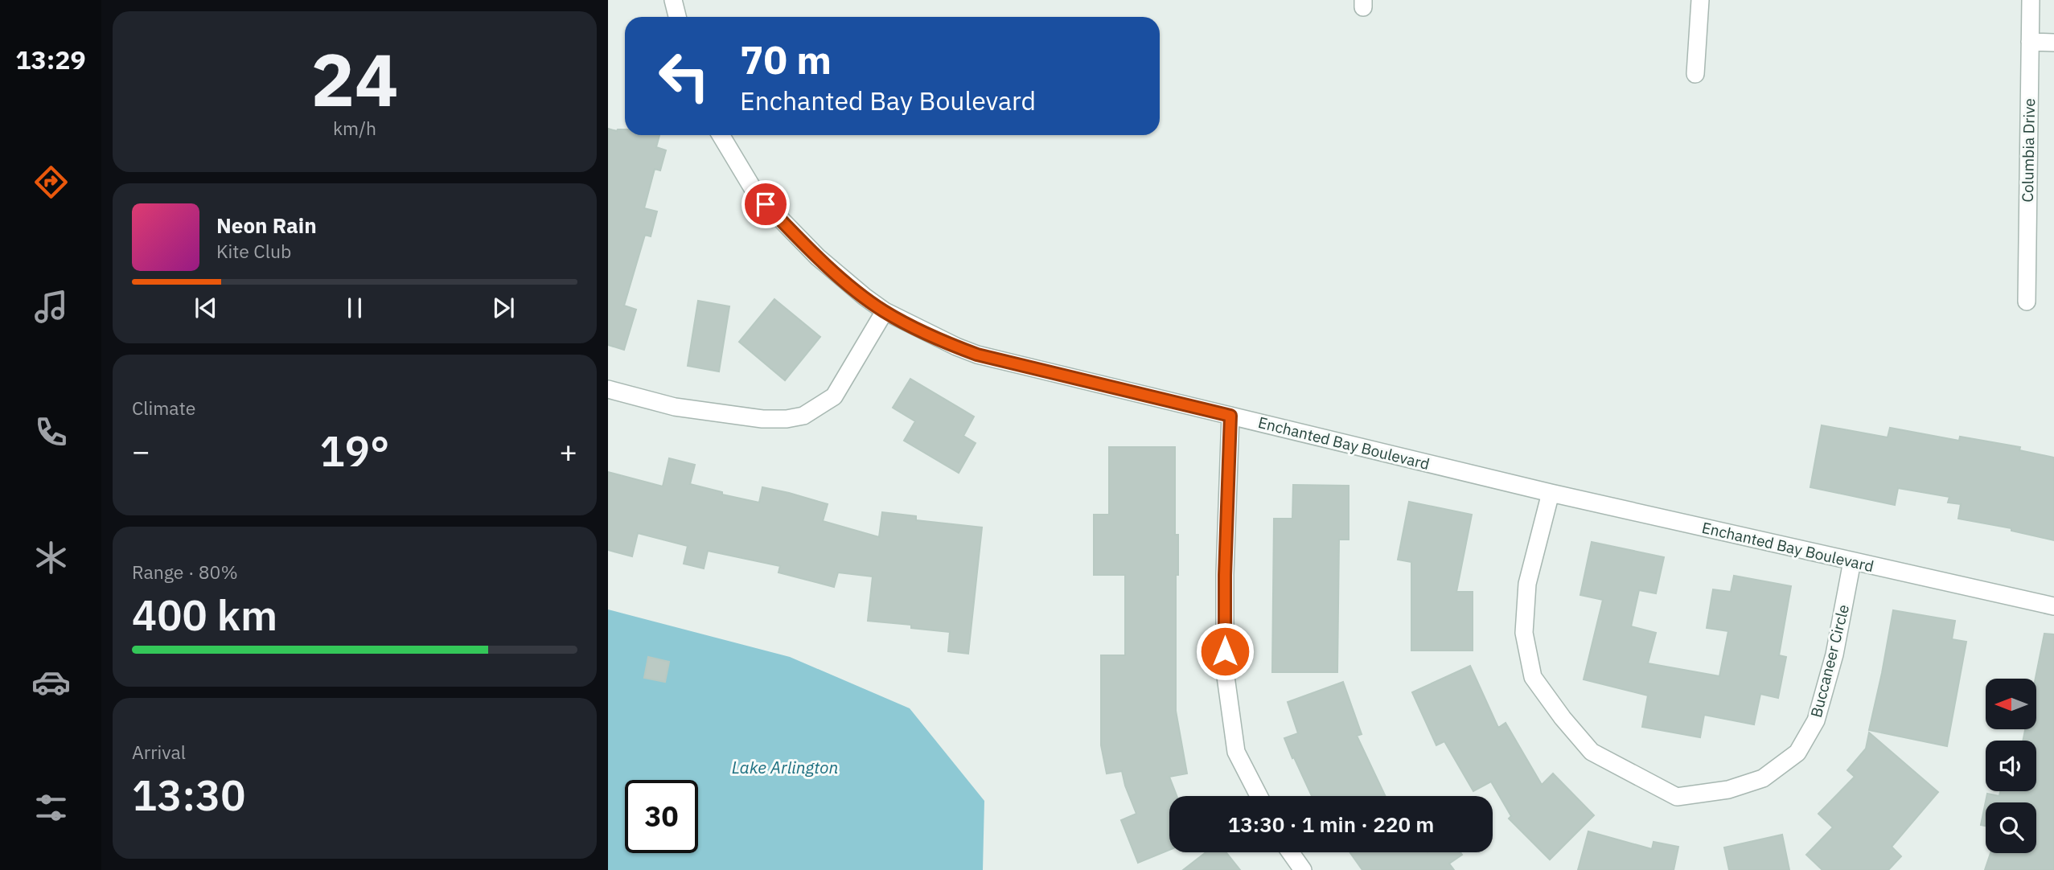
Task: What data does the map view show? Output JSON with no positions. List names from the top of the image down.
{
  "streets": {
    "street": ["Columbia Drive", "Enchanted Bay Boulevard", "Buccaneer Circle"]
  },
  "crossings": [
    ["Enchanted Bay Boulevard", "Buccaneer Circle"]
  ],
  "water": ["Lake Arlington"],
  "north": "left",
  "page": {
    "tabs": "13:29",
    "tile": [
      ["24", "km/h"],
      "Climate",
      ["Range · 80%", "400 km"],
      ["Arrival", "13:30"]
    ],
    "turn": ["70 m", "Enchanted Bay Boulevard"],
    "song": ["Neon Rain", "Kite Club"],
    "heat": ["−", "19°", "+"],
    "limit": "30",
    "trip": "13:30 · 1 min · 220 m"
  }
}
